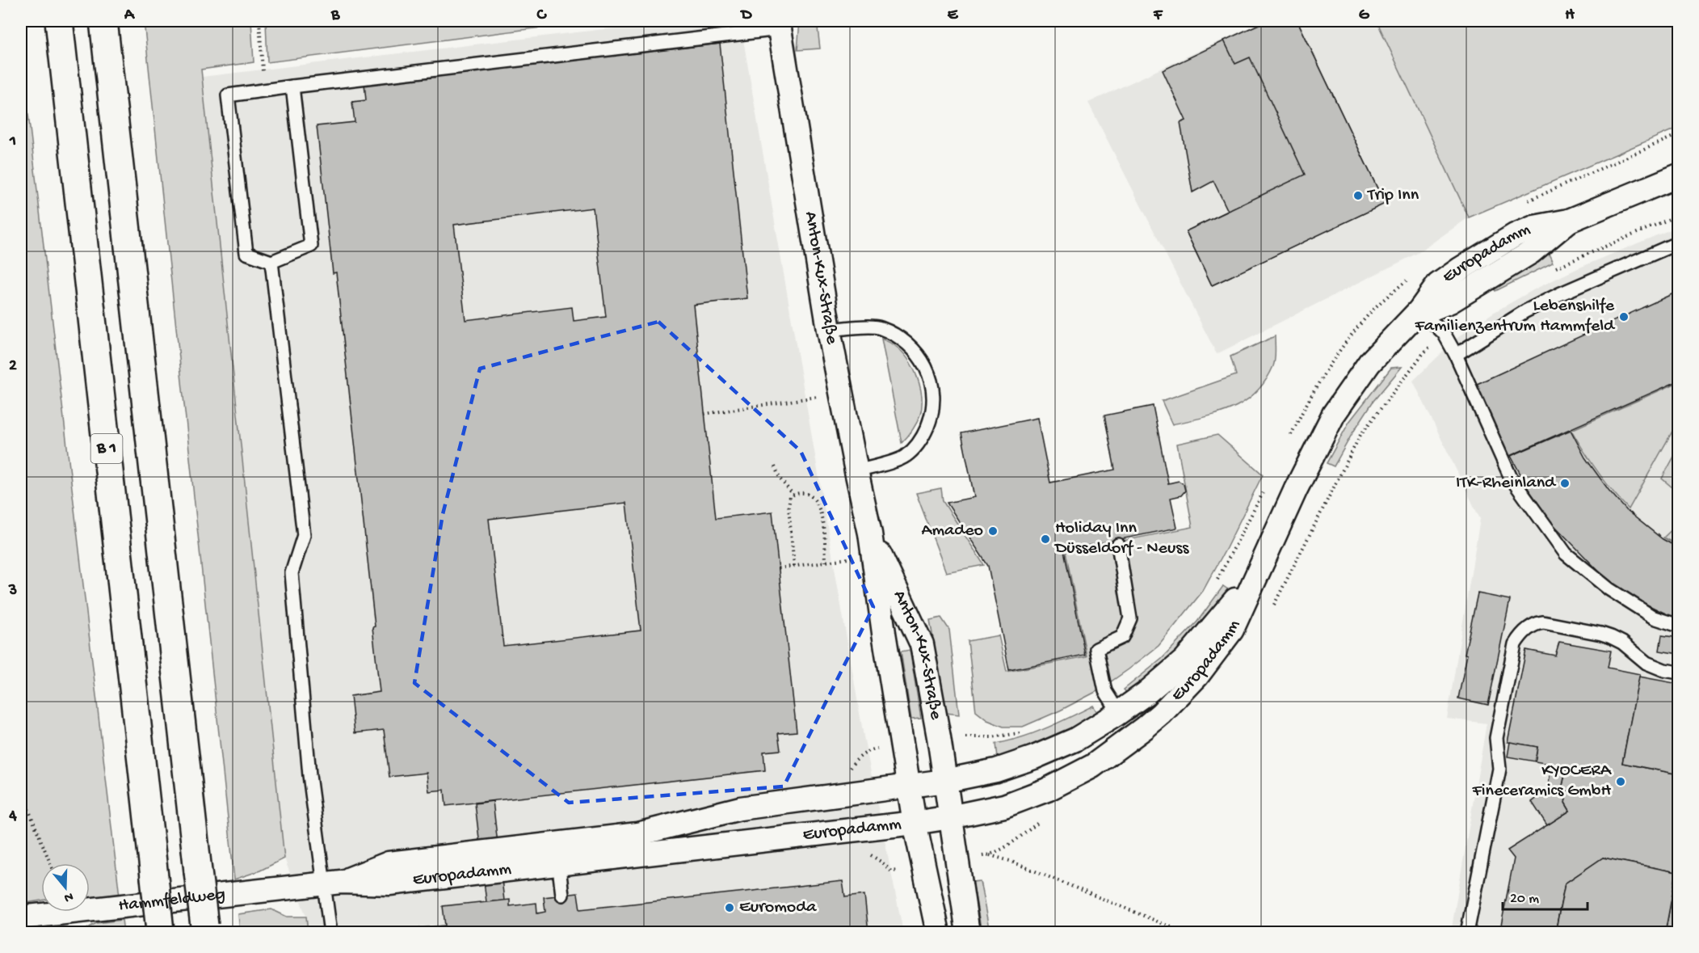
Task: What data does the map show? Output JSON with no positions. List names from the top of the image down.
{
  "streets": {
    "highway": ["B 1"],
    "street": ["Europadamm", "Anton-Kux-Straße", "Hammfeldweg"]
  },
  "crossings": [
    ["Europadamm", "Anton-Kux-Straße"],
    ["Europadamm", "Hammfeldweg"]
  ],
  "places": [
    "Trip Inn",
    "Lebenshilfe Familienzentrum Hammfeld",
    "ITK-Rheinland",
    "Amadeo",
    "Holiday Inn Düsseldorf - Neuss",
    "KYOCERA Fineceramics GmbH",
    "Euromoda"
  ],
  "scale_bar": "20 m",
  "north": "bottom",
  "grid": {
    "columns": [
      "A",
      "B",
      "C",
      "D",
      "E",
      "F",
      "G",
      "H"
    ],
    "rows": [
      "1",
      "2",
      "3",
      "4"
    ]
  }
}
